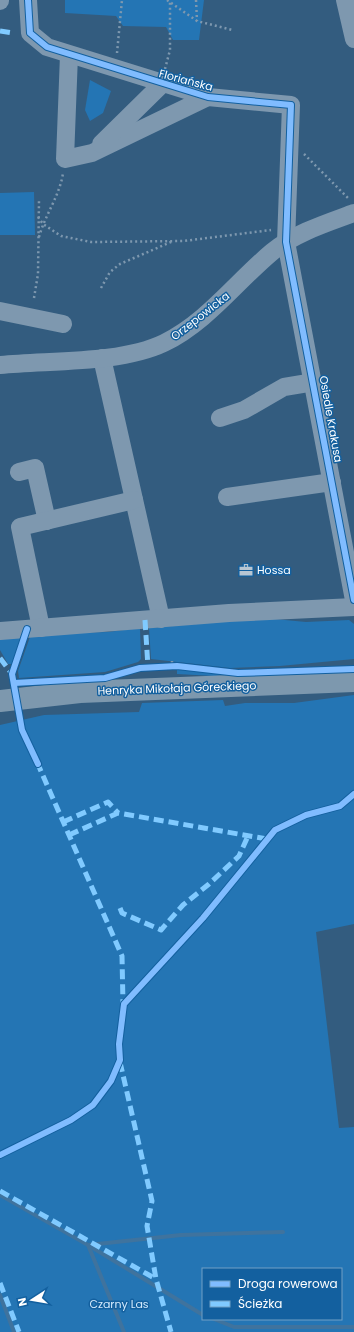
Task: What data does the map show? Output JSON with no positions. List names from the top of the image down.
{
  "streets": {
    "main road": ["Henryka Mikołaja Góreckiego"],
    "street": ["Floriańska", "Orzepowicka", "Osiedle Krakusa"]
  },
  "crossings": [
    ["Floriańska", "Orzepowicka"],
    ["Floriańska", "Osiedle Krakusa"],
    ["Orzepowicka", "Osiedle Krakusa"]
  ],
  "parks": ["Czarny Las"],
  "places": {
    "office": ["Hossa"]
  },
  "legend": ["Droga rowerowa", "Ścieżka"],
  "north": "left"
}
